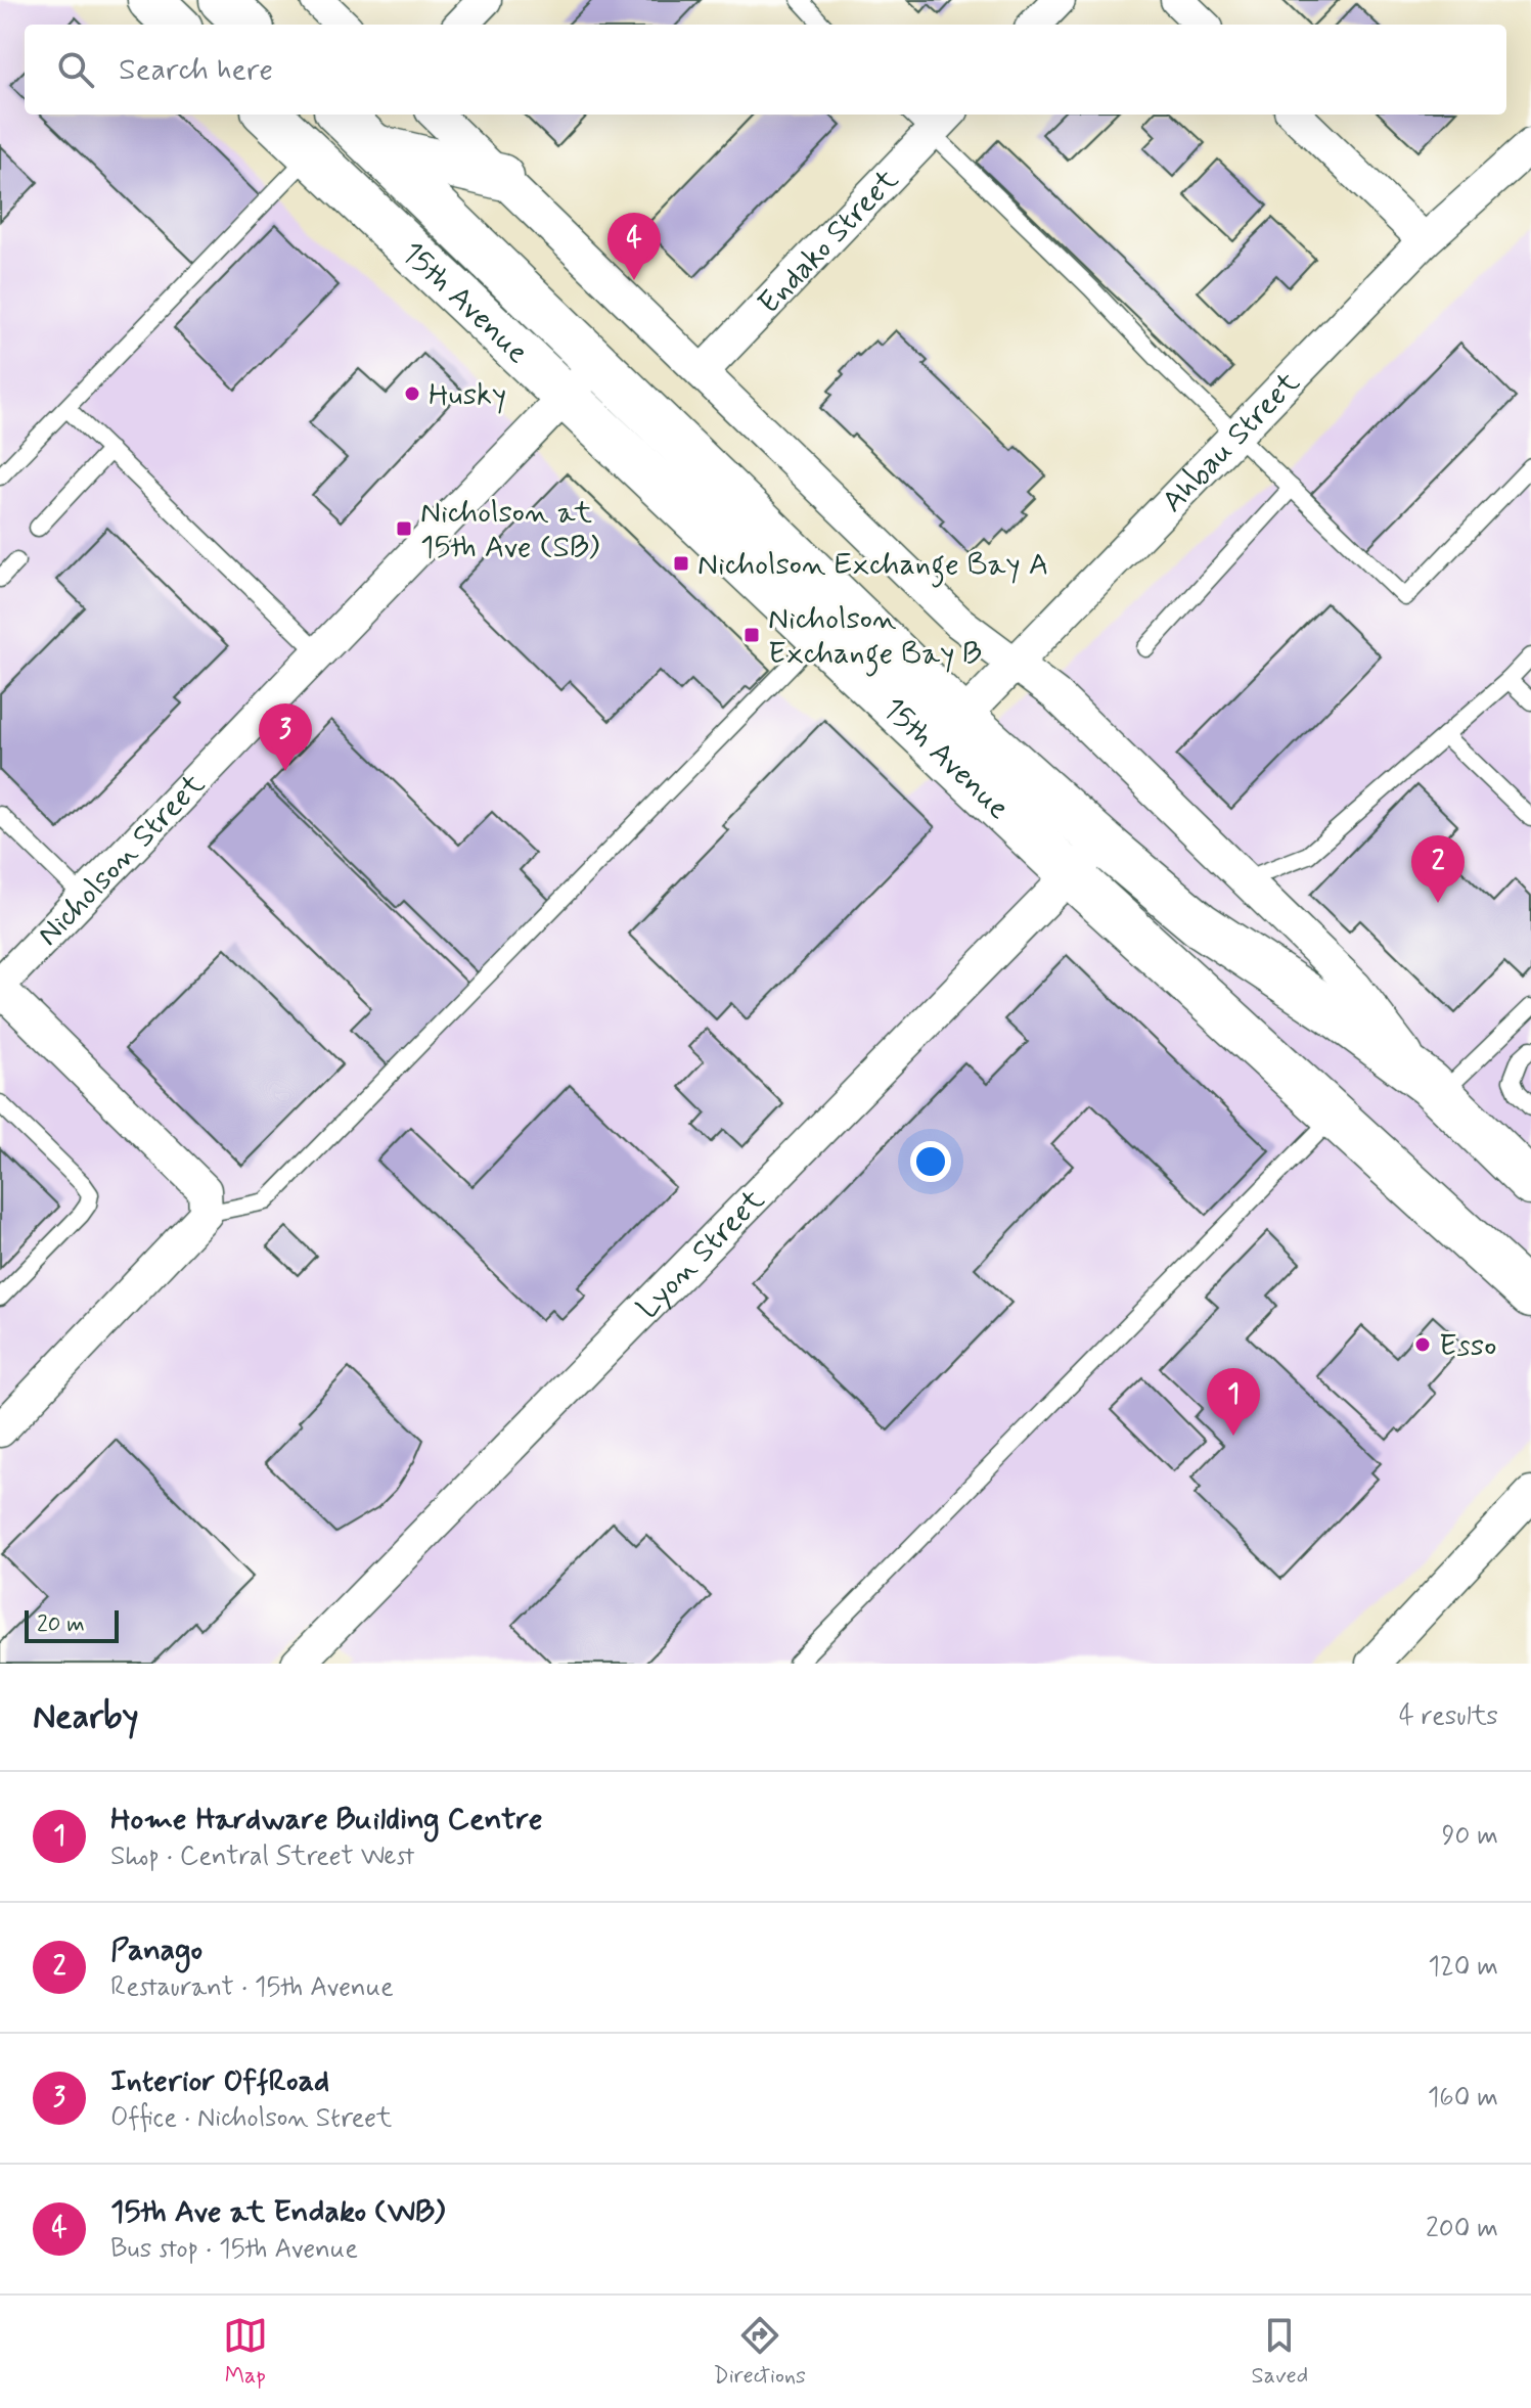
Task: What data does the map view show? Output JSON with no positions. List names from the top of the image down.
{
  "streets": {
    "main road": ["15th Avenue"],
    "street": [
      "Endako Street",
      "Ahbau Street",
      "Nicholson Street",
      "Lyon Street"
    ]
  },
  "crossings": [
    ["Endako Street", "15th Avenue"],
    ["15th Avenue", "Ahbau Street"],
    ["15th Avenue", "Nicholson Street"],
    ["15th Avenue", "Lyon Street"]
  ],
  "places": {
    "other": ["Husky", "Esso"],
    "transit": ["Nicholson at 15th Ave (SB)", "Nicholson Exchange Bay A", "Nicholson Exchange Bay B"]
  },
  "scale_bar": "20 m",
  "page": {
    "search": "Search here",
    "pins": [
      "4",
      "3",
      "2",
      "1"
    ],
    "scale": "20 m",
    "heading": ["Nearby", "4 results"],
    "list": [
      {
        "mark": "1",
        "name": "Home Hardware Building Centre",
        "note": "Shop · Central Street West",
        "value": "90 m"
      },
      {
        "mark": "2",
        "name": "Panago",
        "note": "Restaurant · 15th Avenue",
        "value": "120 m"
      },
      {
        "mark": "3",
        "name": "Interior OffRoad",
        "note": "Office · Nicholson Street",
        "value": "160 m"
      },
      {
        "mark": "4",
        "name": "15th Ave at Endako (WB)",
        "note": "Bus stop · 15th Avenue",
        "value": "200 m"
      }
    ],
    "nav": ["Map", "Directions", "Saved"]
  }
}
